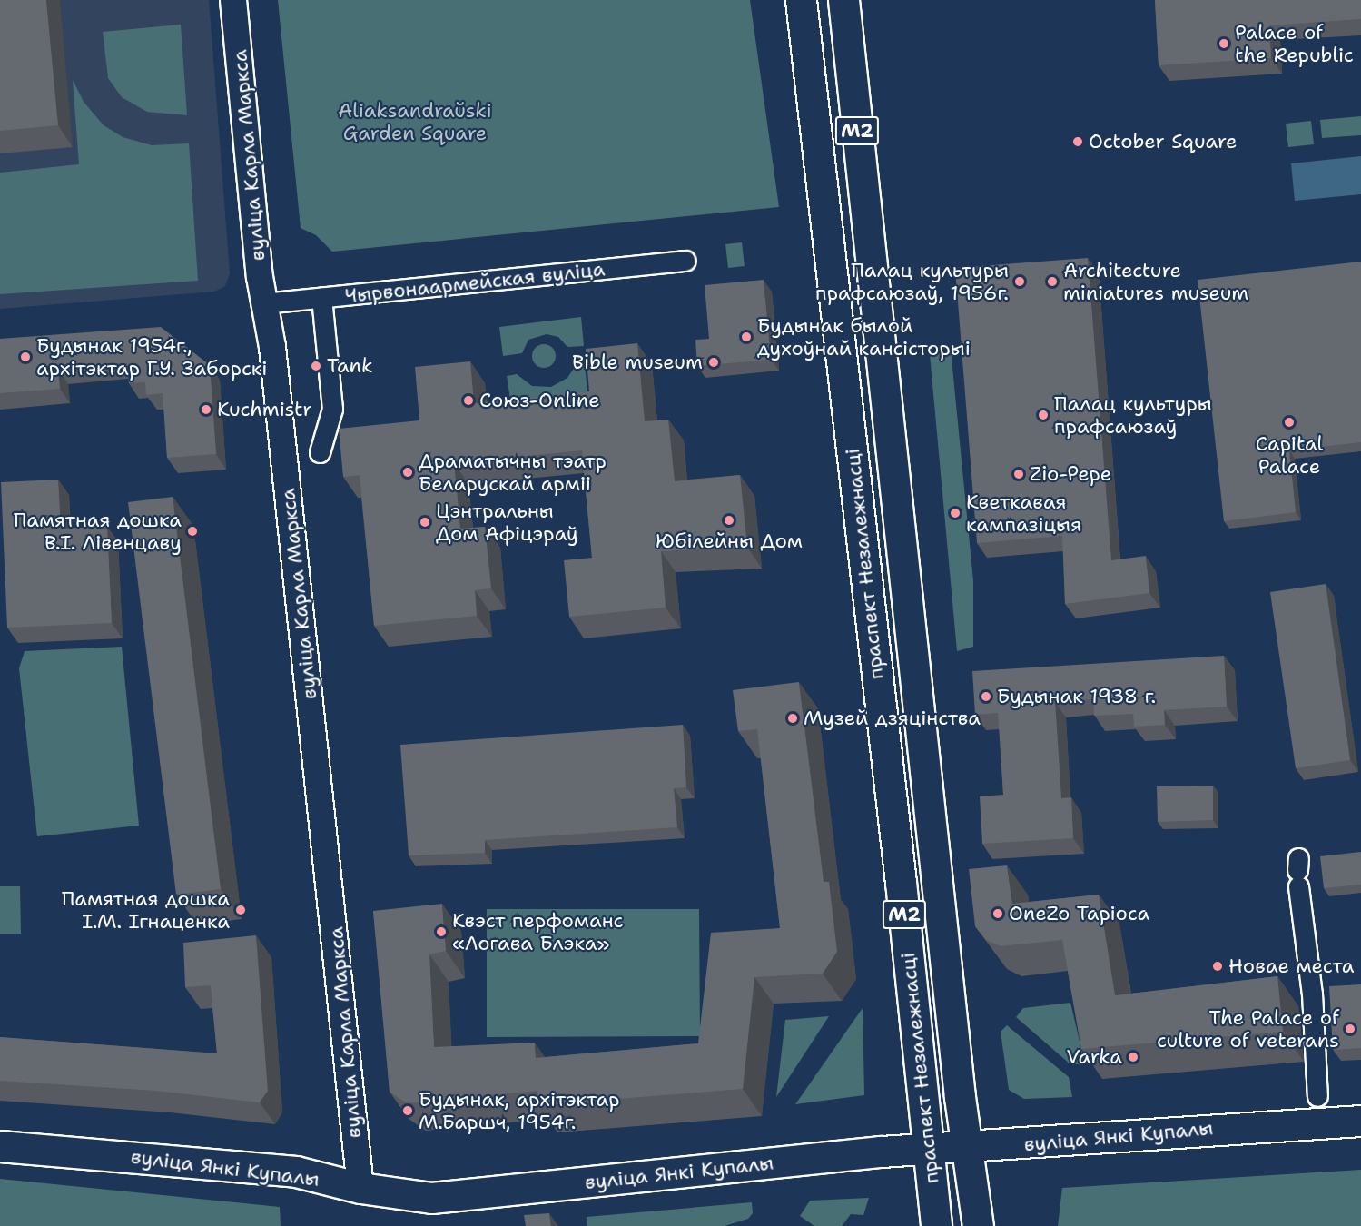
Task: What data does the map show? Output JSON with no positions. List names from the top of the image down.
{
  "streets": {
    "main road": ["М2", "праспект Незалежнасці", "вуліца Янкі Купалы"],
    "street": ["вуліца Карла Маркса", "Чырвонаармейская вуліца"]
  },
  "crossings": [
    ["вуліца Карла Маркса", "Чырвонаармейская вуліца"],
    ["вуліца Карла Маркса", "вуліца Янкі Купалы"],
    ["праспект Незалежнасці", "вуліца Янкі Купалы"]
  ],
  "parks": ["Aliaksandraŭski Garden Square"],
  "places": [
    "Palace of the Republic",
    "October Square",
    "Палац культуры прафсаюзаў, 1956г.",
    "Architecture miniatures museum",
    "Будынак былой духоўнай кансісторыі",
    "Будынак 1954г., архітэктар Г.У. Заборскі",
    "Bible museum",
    "Tank",
    "Союз-Online",
    "Kuchmistr",
    "Палац культуры прафсаюзаў",
    "Capital Palace",
    "Драматычны тэатр Беларускай арміі",
    "Zio-Pepe",
    "Кветкавая кампазіцыя",
    "Юбілейны Дом",
    "Цэнтральны Дом Афіцэраў",
    "Памятная дошка В.І. Лівенцаву",
    "Будынак 1938 г.",
    "Музей дзяцінства",
    "Памятная дошка І.М. Ігнаценка",
    "OneZo Tapioca",
    "Квэст перфоманс «Логава Блэка»",
    "Новае места",
    "The Palace of culture of veterans",
    "Varka",
    "Будынак, архітэктар М.Баршч, 1954г."
  ]
}
